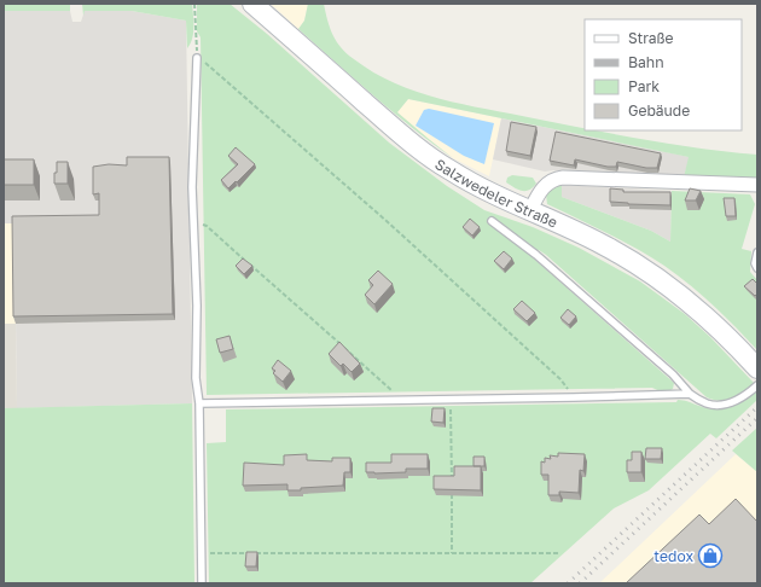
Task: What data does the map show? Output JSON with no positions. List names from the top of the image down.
{
  "streets": {
    "main road": ["Salzwedeler Straße"]
  },
  "places": {
    "shop": ["tedox"]
  },
  "legend": [
    "Straße",
    "Bahn",
    "Park",
    "Gebäude"
  ]
}
